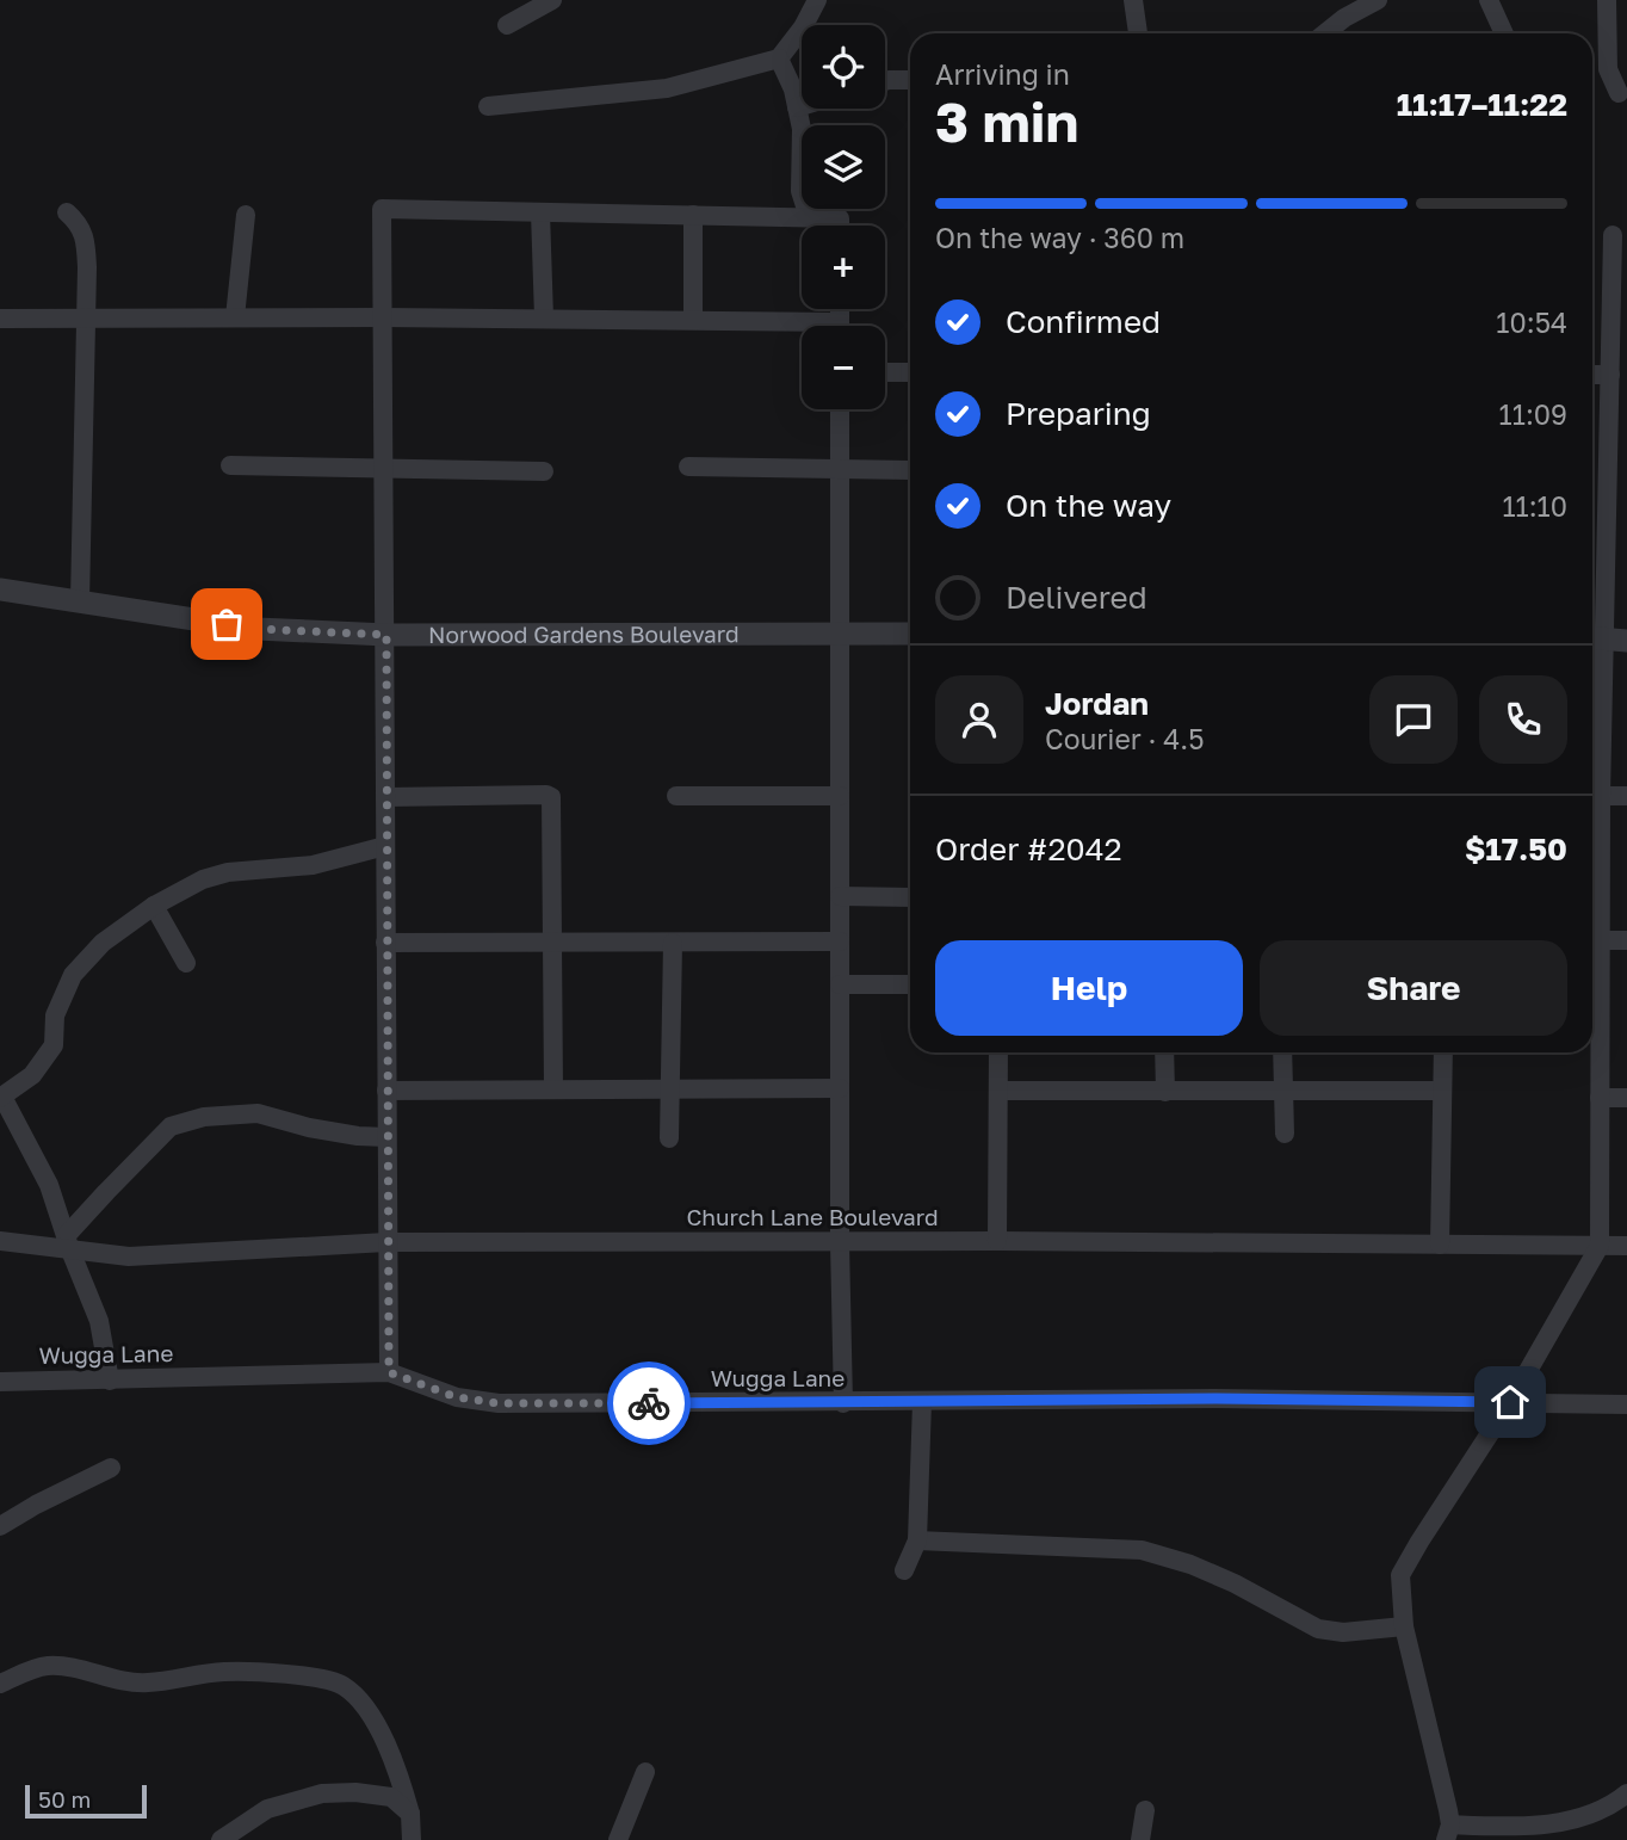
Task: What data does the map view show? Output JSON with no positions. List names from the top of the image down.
{
  "streets": {
    "street": ["Norwood Gardens Boulevard", "Church Lane Boulevard", "Wugga Lane"]
  },
  "scale_bar": "50 m",
  "page": {
    "map_buttons": ["+", "−"],
    "heading": ["3 min", "Arriving in", "11:17–11:22"],
    "panel": [
      "Jordan",
      "Courier · 4.5",
      "Order #2042",
      "$17.50"
    ],
    "bar": "On the way · 360 m",
    "list": [
      ["Confirmed", "10:54"],
      ["Preparing", "11:09"],
      ["On the way", "11:10"],
      "Delivered"
    ],
    "buttons": ["Help", "Share"],
    "scale": "50 m"
  }
}
